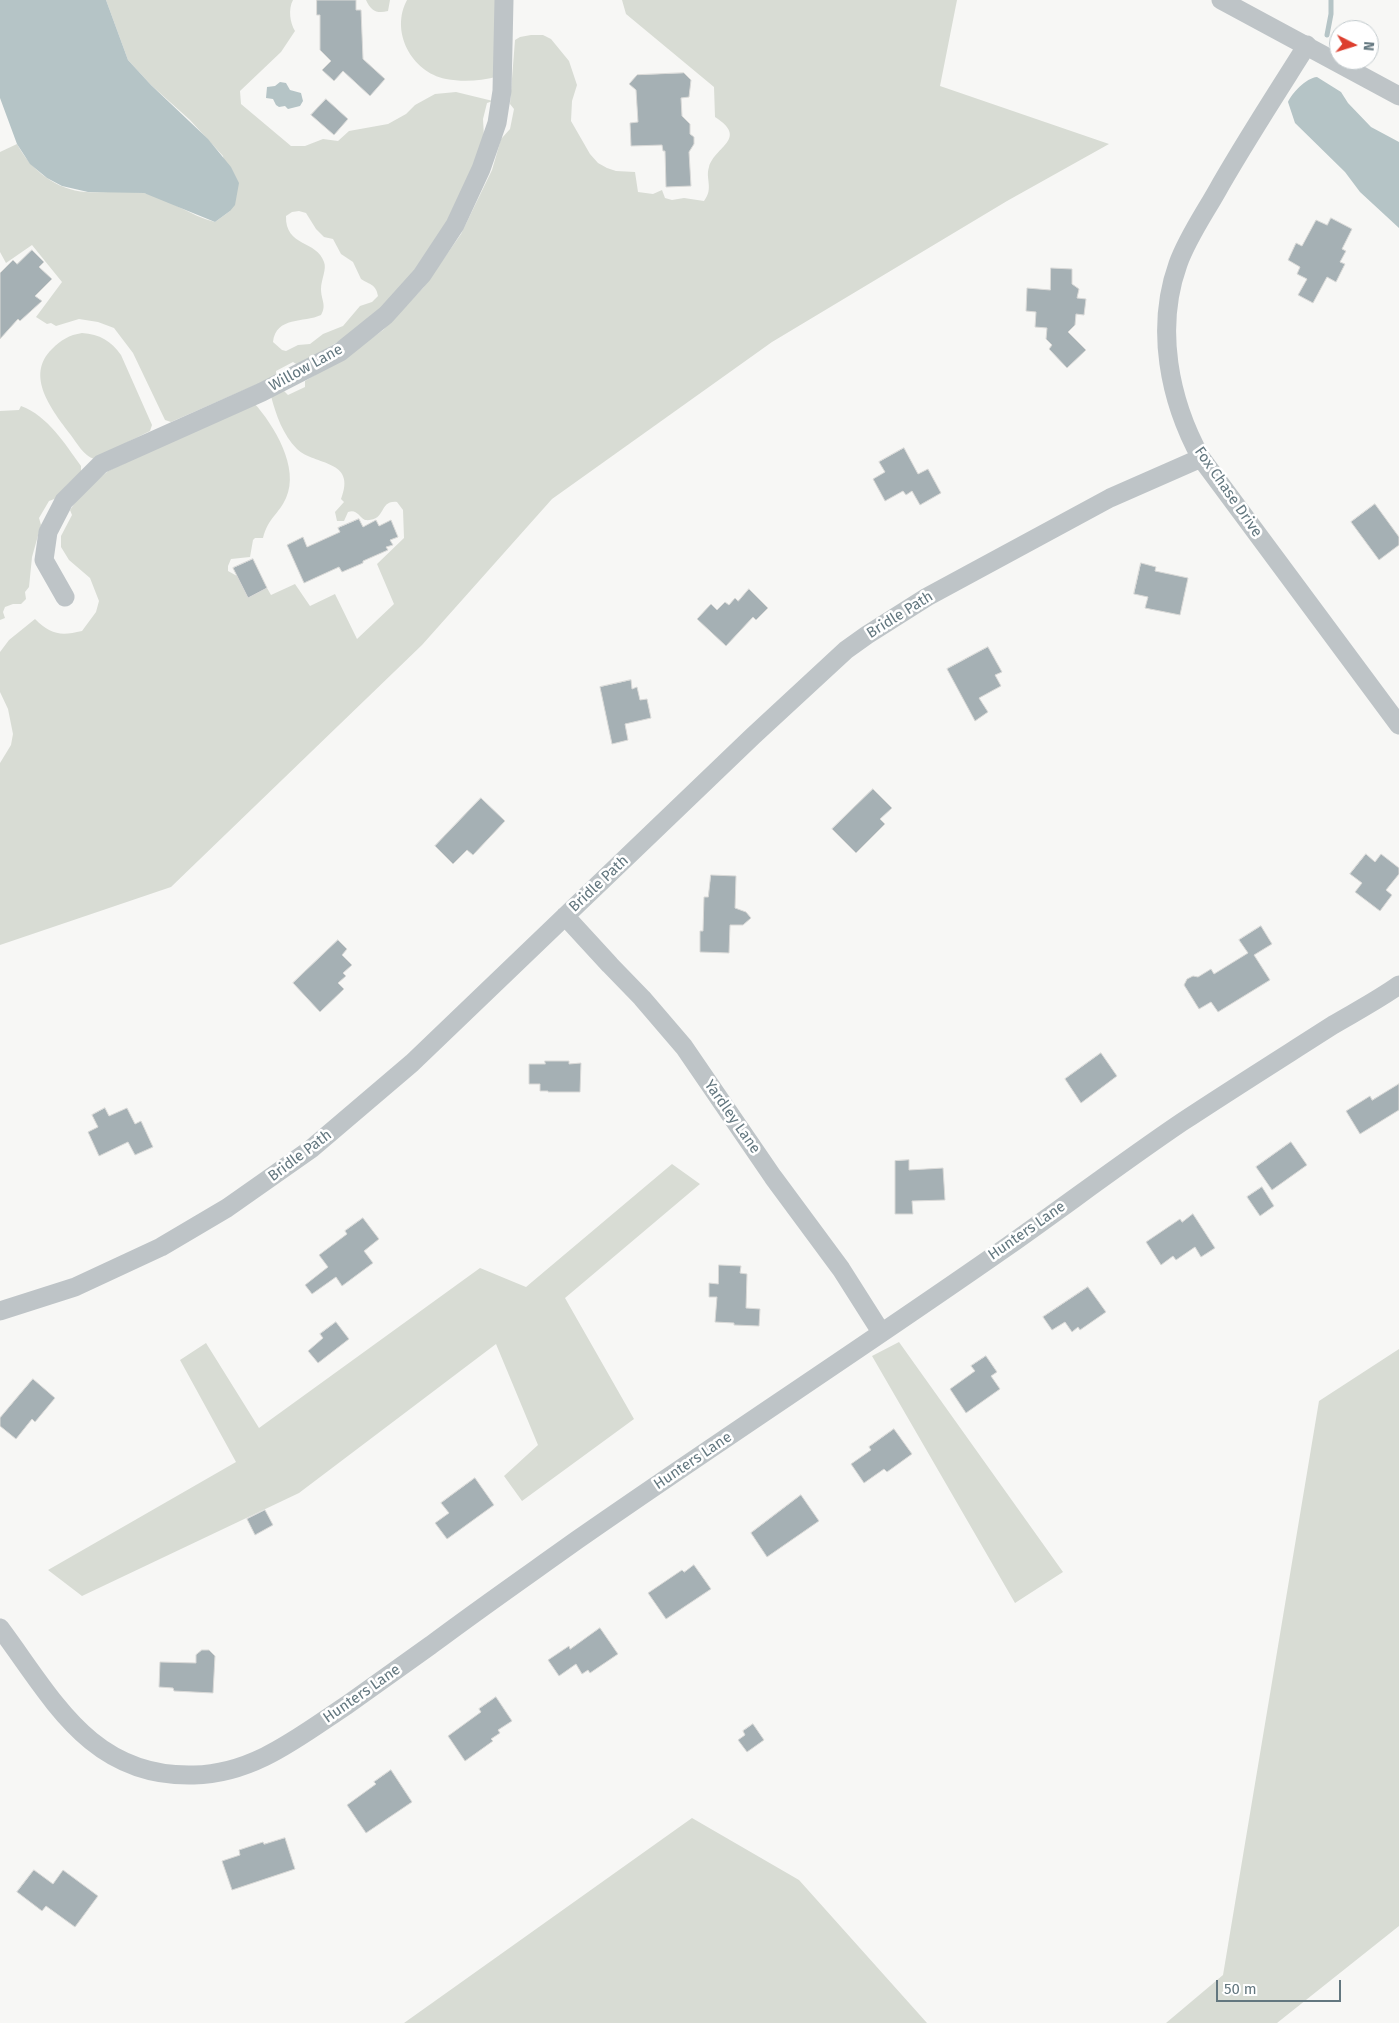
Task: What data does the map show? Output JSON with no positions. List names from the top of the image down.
{
  "streets": {
    "street": [
      "Willow Lane",
      "Fox Chase Drive",
      "Bridle Path",
      "Yardley Lane",
      "Hunters Lane"
    ]
  },
  "crossings": [
    ["Fox Chase Drive", "Bridle Path"],
    ["Bridle Path", "Yardley Lane"],
    ["Yardley Lane", "Hunters Lane"]
  ],
  "scale_bar": "50 m",
  "north": "right"
}
